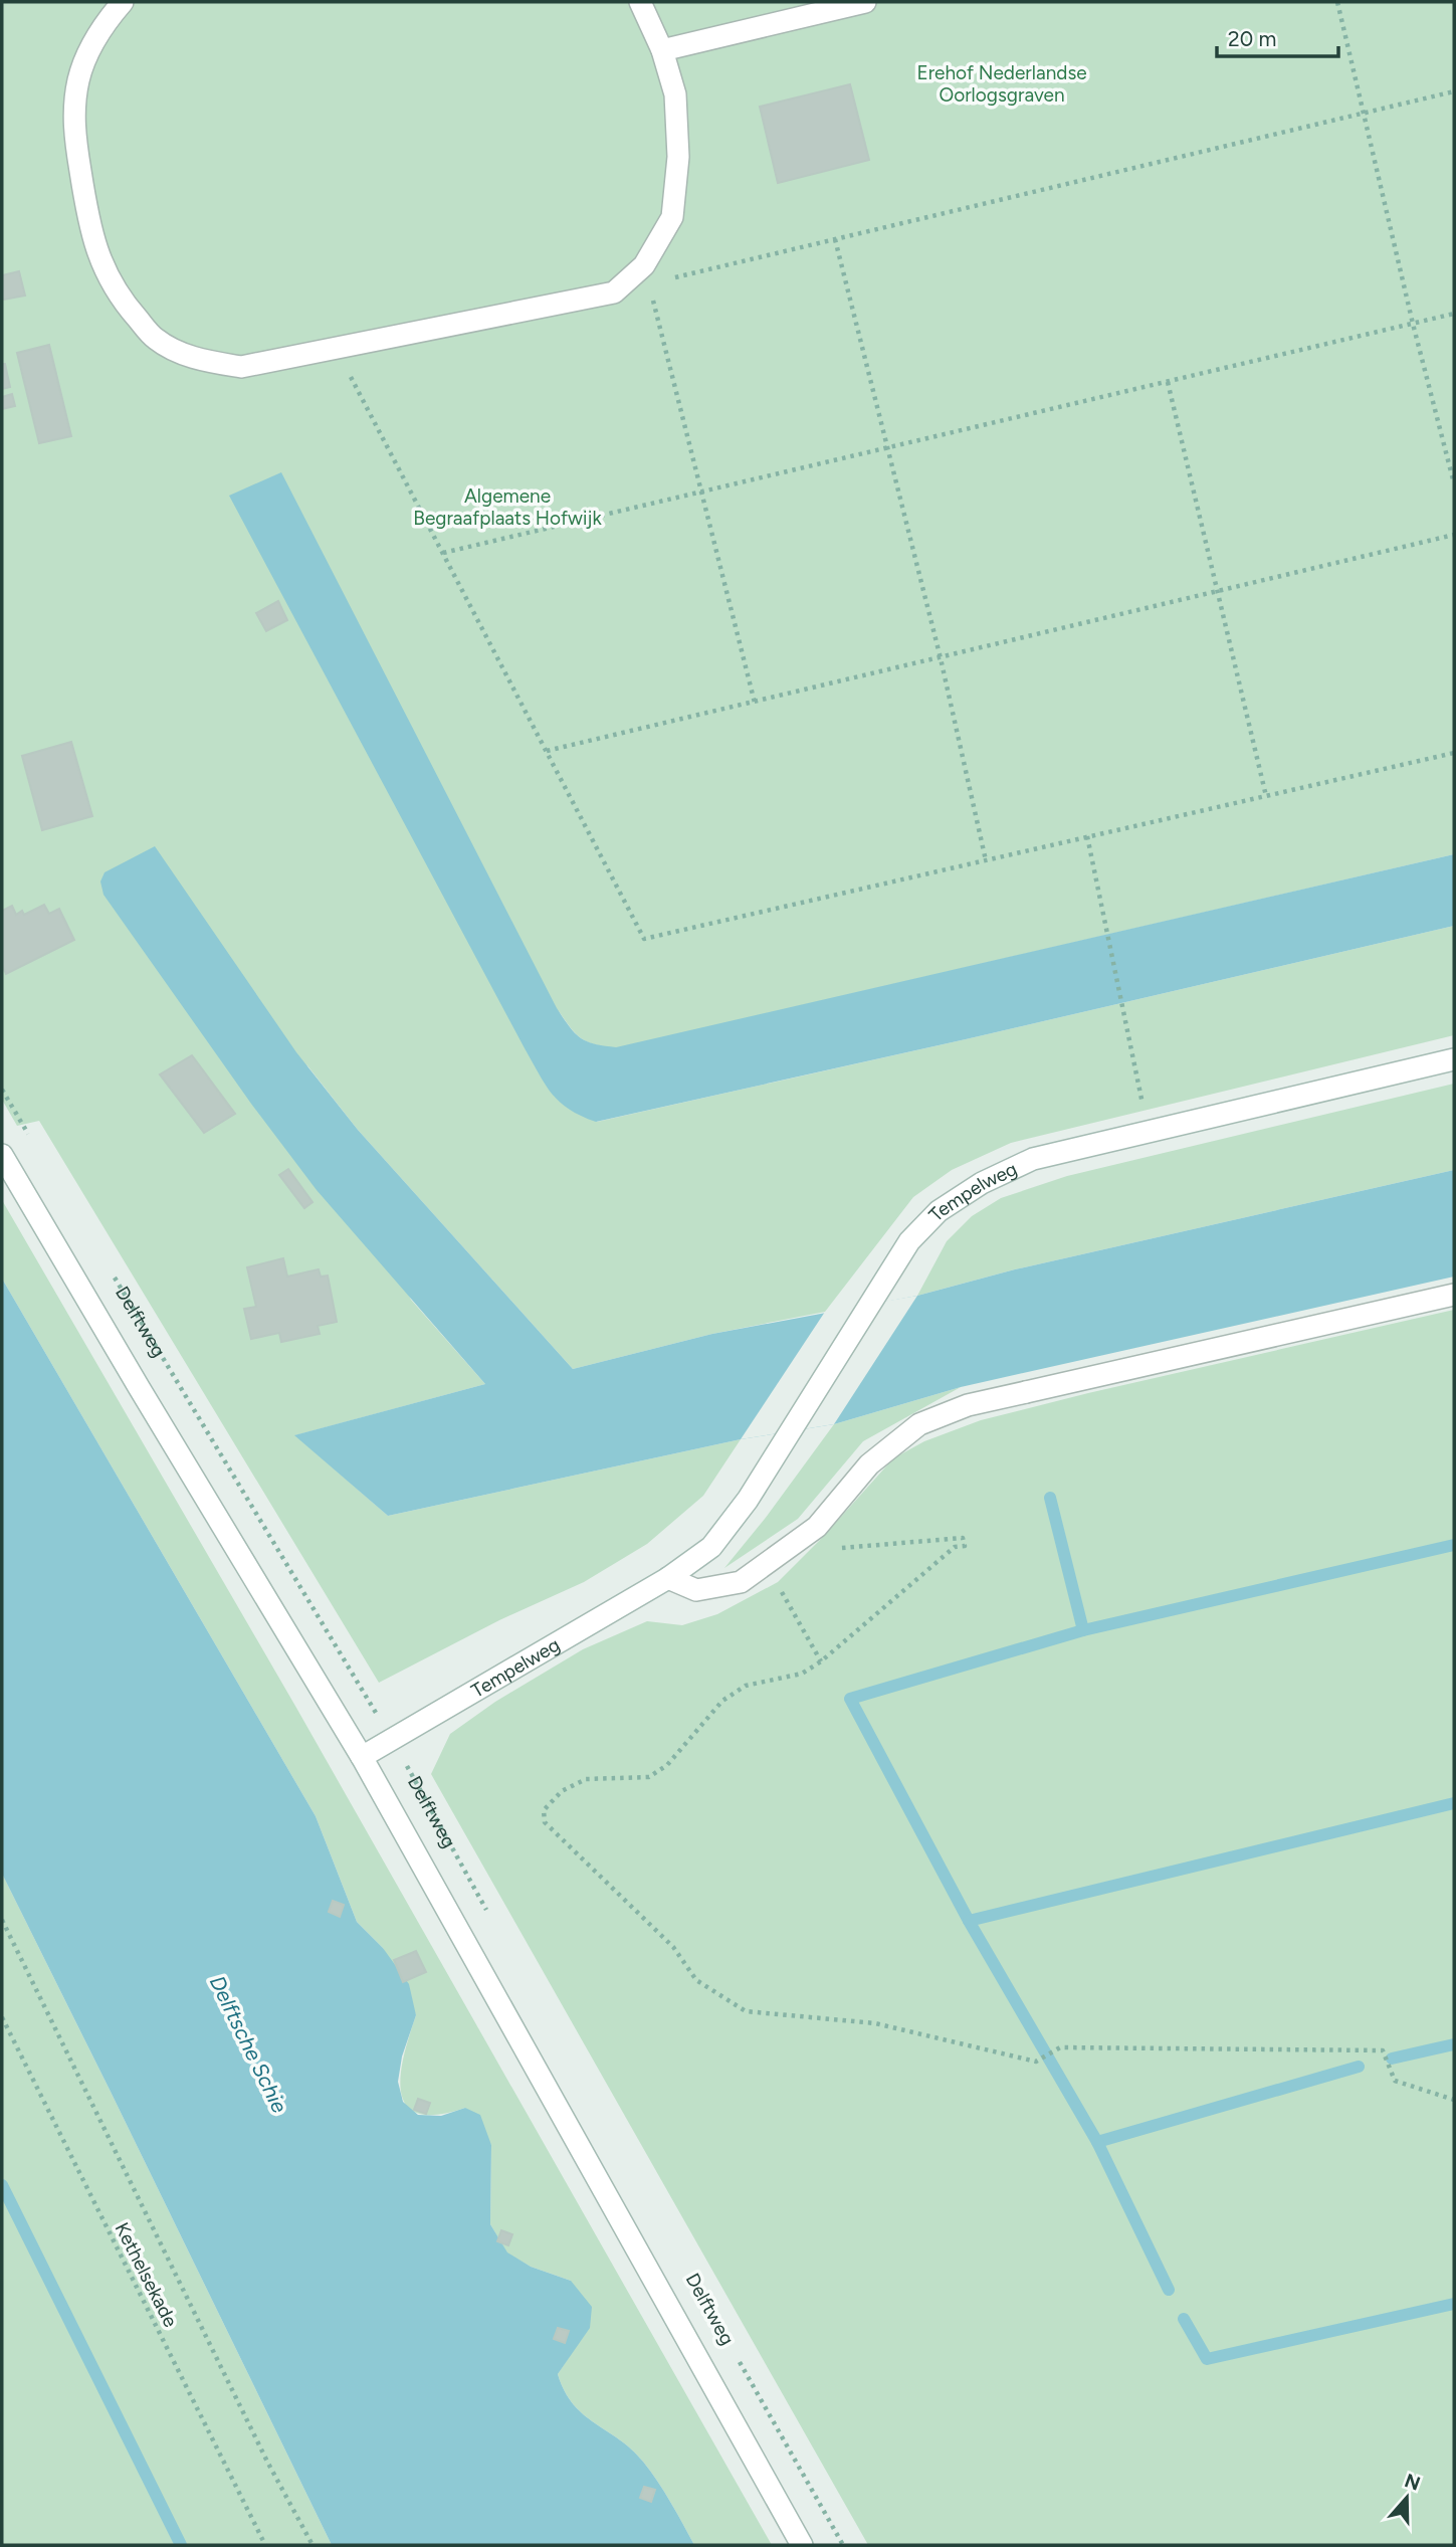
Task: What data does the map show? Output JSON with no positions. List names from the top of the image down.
{
  "streets": {
    "street": ["Tempelweg", "Delftweg"],
    "path": ["Kethelsekade"]
  },
  "crossings": [
    ["Tempelweg", "Delftweg"]
  ],
  "water": ["Delftsche Schie"],
  "parks": ["Erehof Nederlandse Oorlogsgraven", "Algemene Begraafplaats Hofwijk"],
  "scale_bar": "20 m",
  "north": "top"
}
